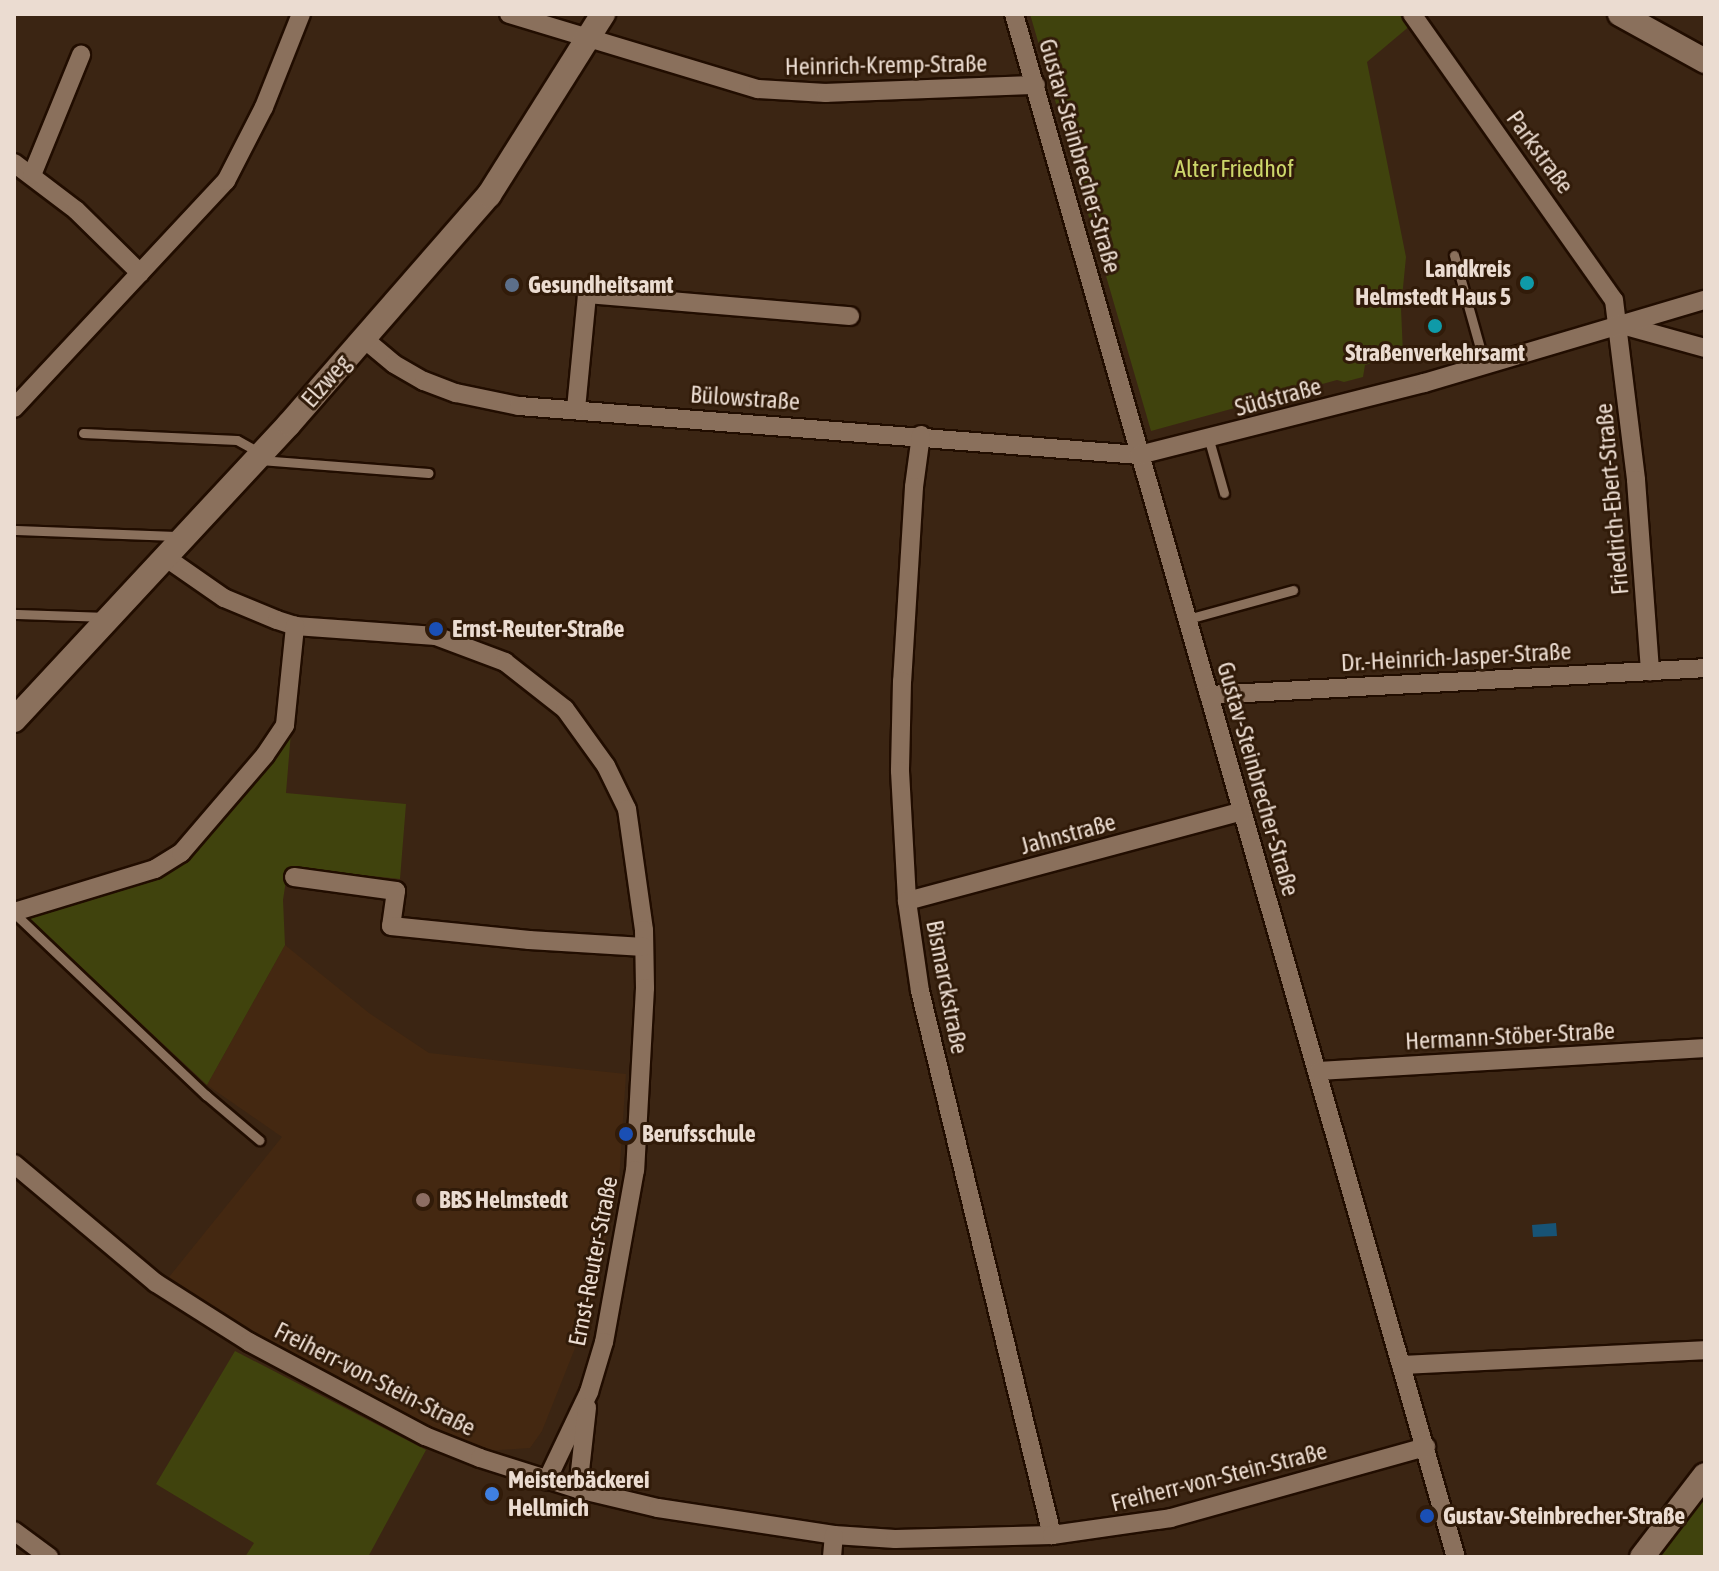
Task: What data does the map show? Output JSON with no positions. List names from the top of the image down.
{
  "streets": {
    "street": [
      "Heinrich-Kremp-Straße",
      "Parkstraße",
      "Gustav-Steinbrecher-Straße",
      "Elzweg",
      "Südstraße",
      "Bülowstraße",
      "Friedrich-Ebert-Straße",
      "Dr.-Heinrich-Jasper-Straße",
      "Jahnstraße",
      "Bismarckstraße",
      "Hermann-Stöber-Straße",
      "Ernst-Reuter-Straße",
      "Freiherr-von-Stein-Straße"
    ]
  },
  "crossings": [
    ["Heinrich-Kremp-Straße", "Gustav-Steinbrecher-Straße"],
    ["Heinrich-Kremp-Straße", "Elzweg"],
    ["Parkstraße", "Südstraße"],
    ["Parkstraße", "Friedrich-Ebert-Straße"],
    ["Gustav-Steinbrecher-Straße", "Südstraße"],
    ["Gustav-Steinbrecher-Straße", "Bülowstraße"],
    ["Gustav-Steinbrecher-Straße", "Dr.-Heinrich-Jasper-Straße"],
    ["Gustav-Steinbrecher-Straße", "Jahnstraße"],
    ["Gustav-Steinbrecher-Straße", "Hermann-Stöber-Straße"],
    ["Gustav-Steinbrecher-Straße", "Freiherr-von-Stein-Straße"],
    ["Elzweg", "Bülowstraße"],
    ["Elzweg", "Ernst-Reuter-Straße"],
    ["Südstraße", "Bülowstraße"],
    ["Südstraße", "Friedrich-Ebert-Straße"],
    ["Bülowstraße", "Bismarckstraße"],
    ["Friedrich-Ebert-Straße", "Dr.-Heinrich-Jasper-Straße"],
    ["Jahnstraße", "Bismarckstraße"],
    ["Bismarckstraße", "Freiherr-von-Stein-Straße"],
    ["Ernst-Reuter-Straße", "Freiherr-von-Stein-Straße"]
  ],
  "parks": ["Alter Friedhof"],
  "places": [
    "Landkreis Helmstedt Haus 5",
    "Gesundheitsamt",
    "Straßenverkehrsamt",
    "Ernst-Reuter-Straße",
    "Berufsschule",
    "BBS Helmstedt",
    "Meisterbäckerei Hellmich",
    "Gustav-Steinbrecher-Straße"
  ]
}
